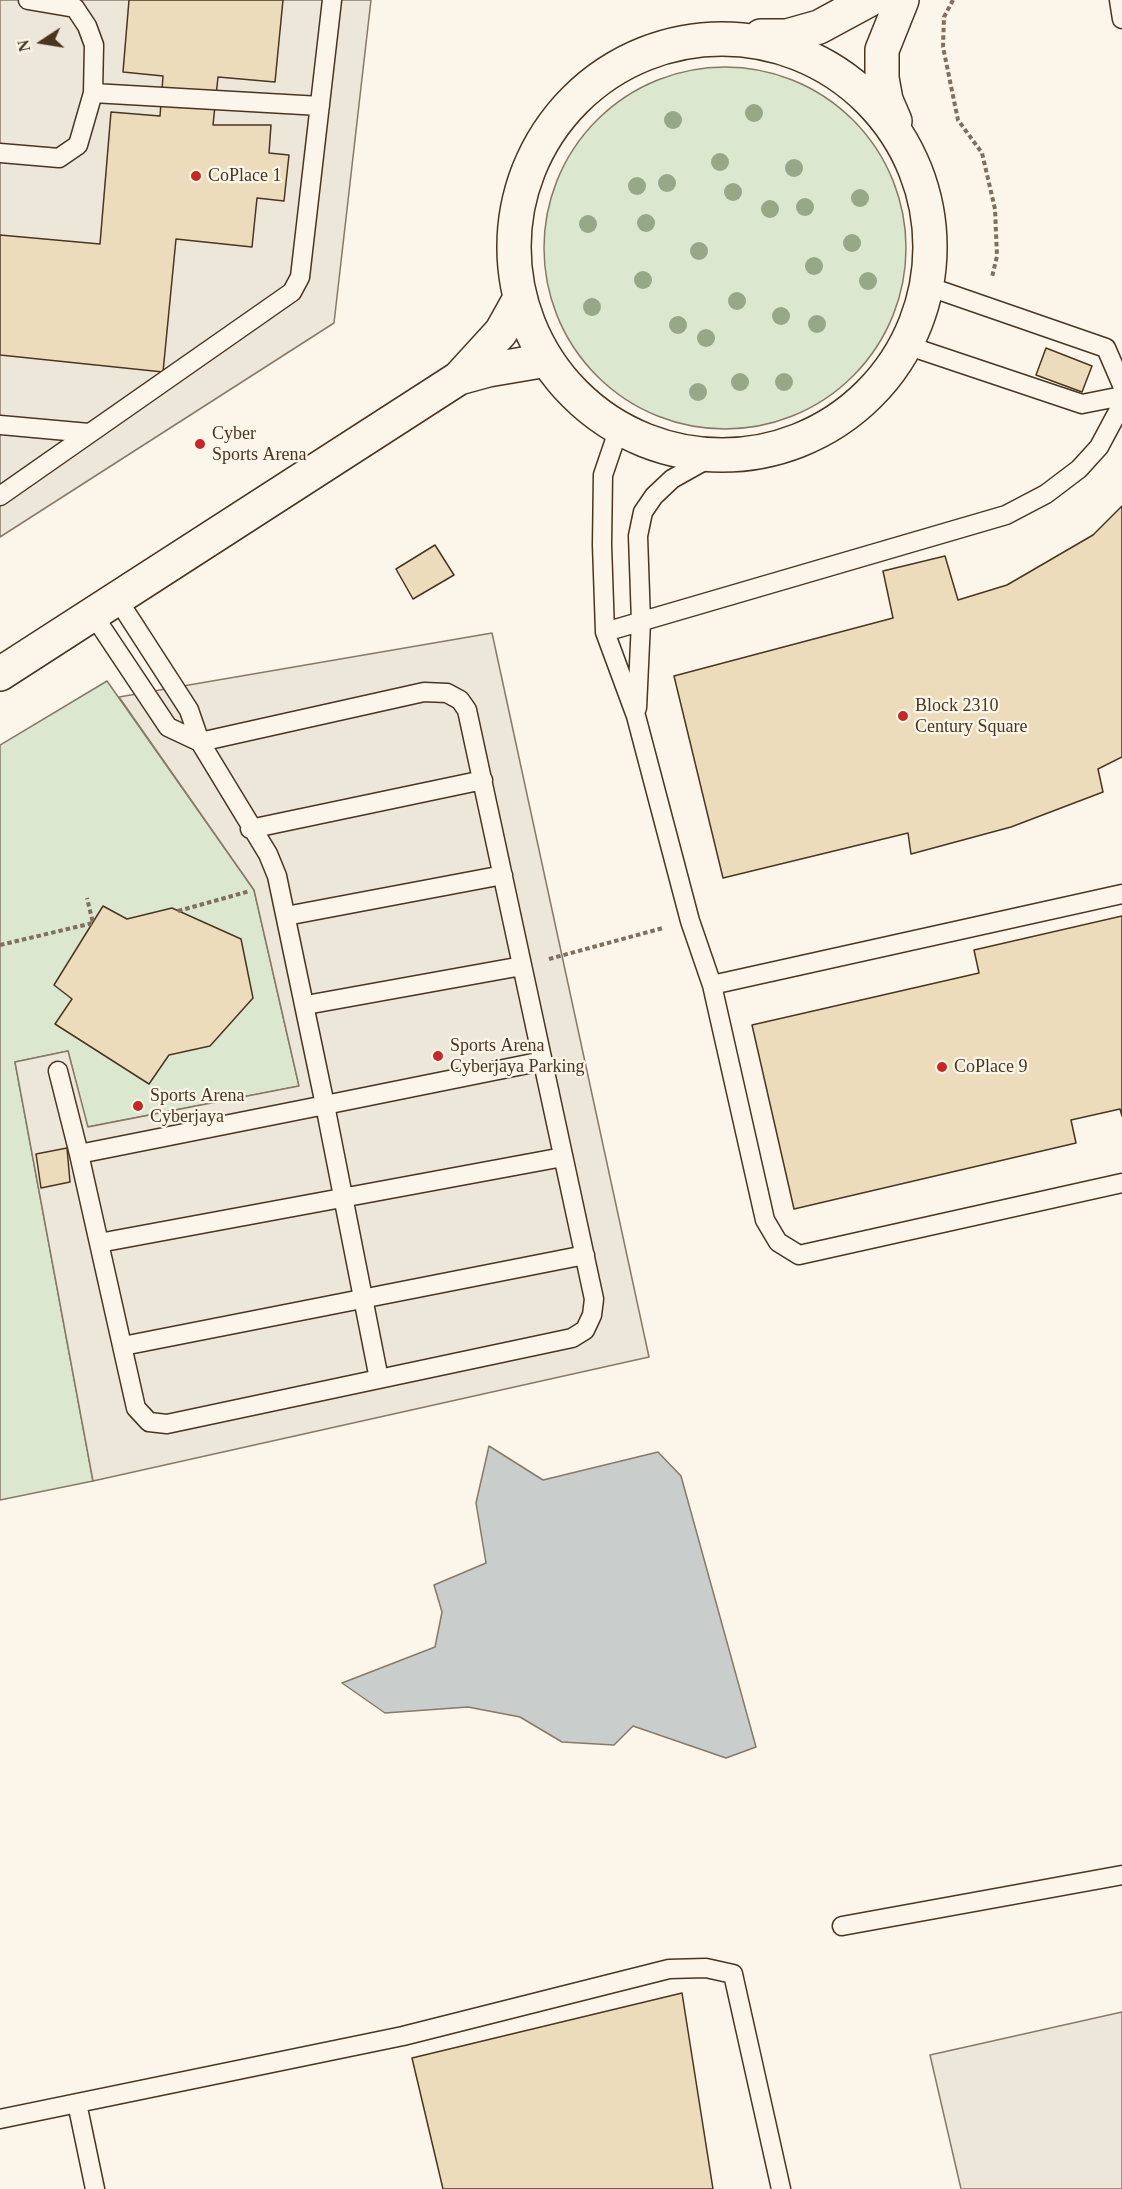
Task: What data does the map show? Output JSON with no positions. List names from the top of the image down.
{
  "places": [
    "CoPlace 1",
    "Cyber Sports Arena",
    "Block 2310 Century Square",
    "Sports Arena Cyberjaya Parking",
    "CoPlace 9",
    "Sports Arena Cyberjaya"
  ],
  "north": "left"
}
